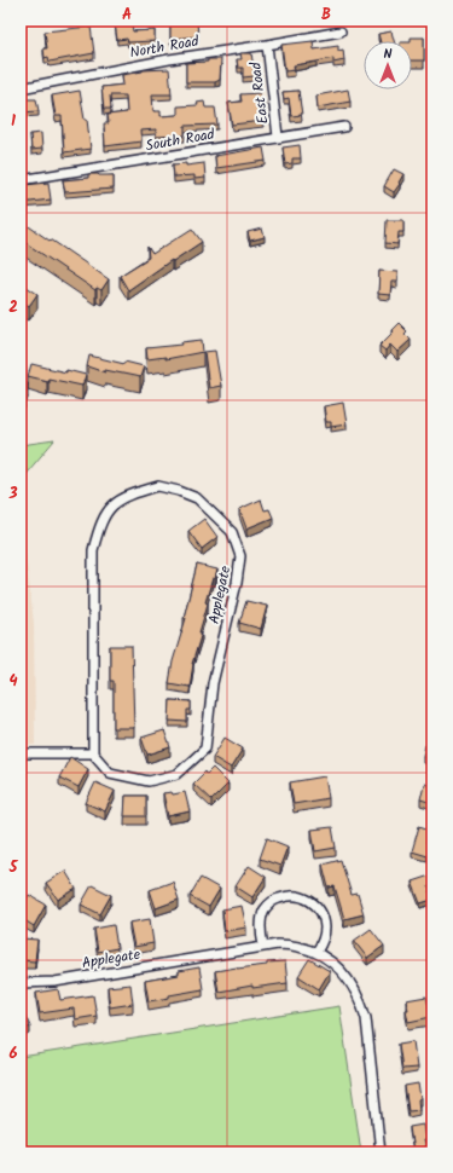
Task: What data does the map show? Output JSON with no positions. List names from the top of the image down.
{
  "streets": {
    "street": [
      "North Road",
      "East Road",
      "South Road",
      "Applegate"
    ]
  },
  "crossings": [
    ["North Road", "East Road"],
    ["East Road", "South Road"]
  ],
  "north": "top",
  "grid": {
    "columns": ["A", "B"],
    "rows": [
      "1",
      "2",
      "3",
      "4",
      "5",
      "6"
    ]
  }
}
